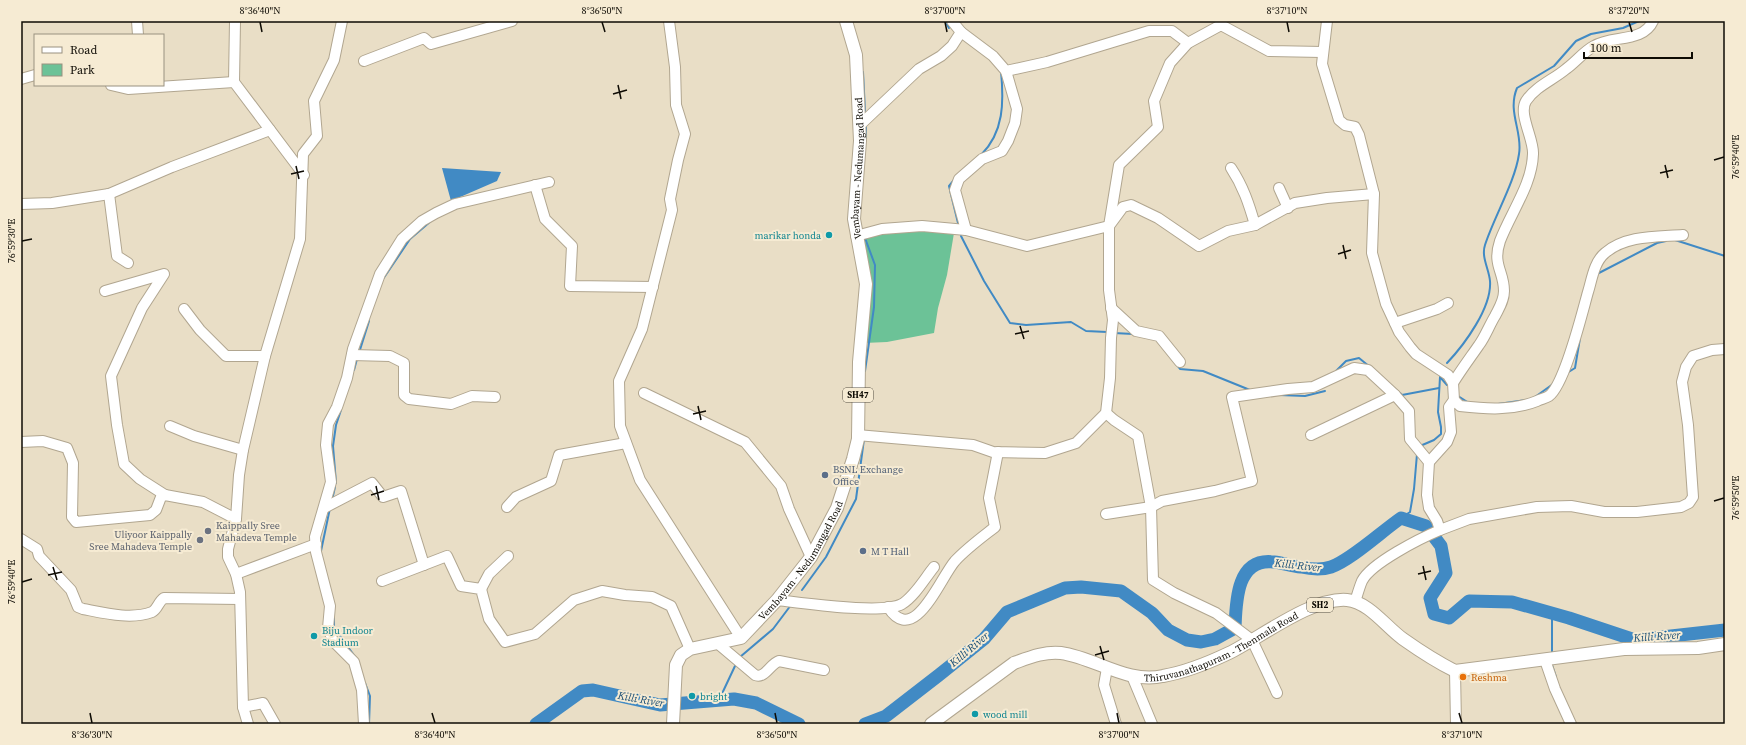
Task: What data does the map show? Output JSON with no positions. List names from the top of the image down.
{
  "streets": {
    "main road": [
      "Vembayam - Nedumangad Road",
      "SH47",
      "SH2",
      "Thiruvanathapuram - Thenmala Road"
    ]
  },
  "water": ["Killi River"],
  "places": [
    "marikar honda",
    "BSNL Exchange Office",
    "Kaippally Sree Mahadeva Temple",
    "Uliyoor Kaippally Sree Mahadeva Temple",
    "M T Hall",
    "Biju Indoor Stadium",
    "Reshma",
    "bright",
    "wood mill"
  ],
  "legend": ["Road", "Park"],
  "scale_bar": "100 m",
  "coordinates": [
    "8°36'40\"N",
    "8°36'50\"N",
    "8°37'00\"N",
    "8°37'10\"N",
    "8°37'20\"N",
    "76°59'40\"E",
    "76°59'30\"E",
    "76°59'50\"E",
    "8°36'30\"N"
  ]
}
